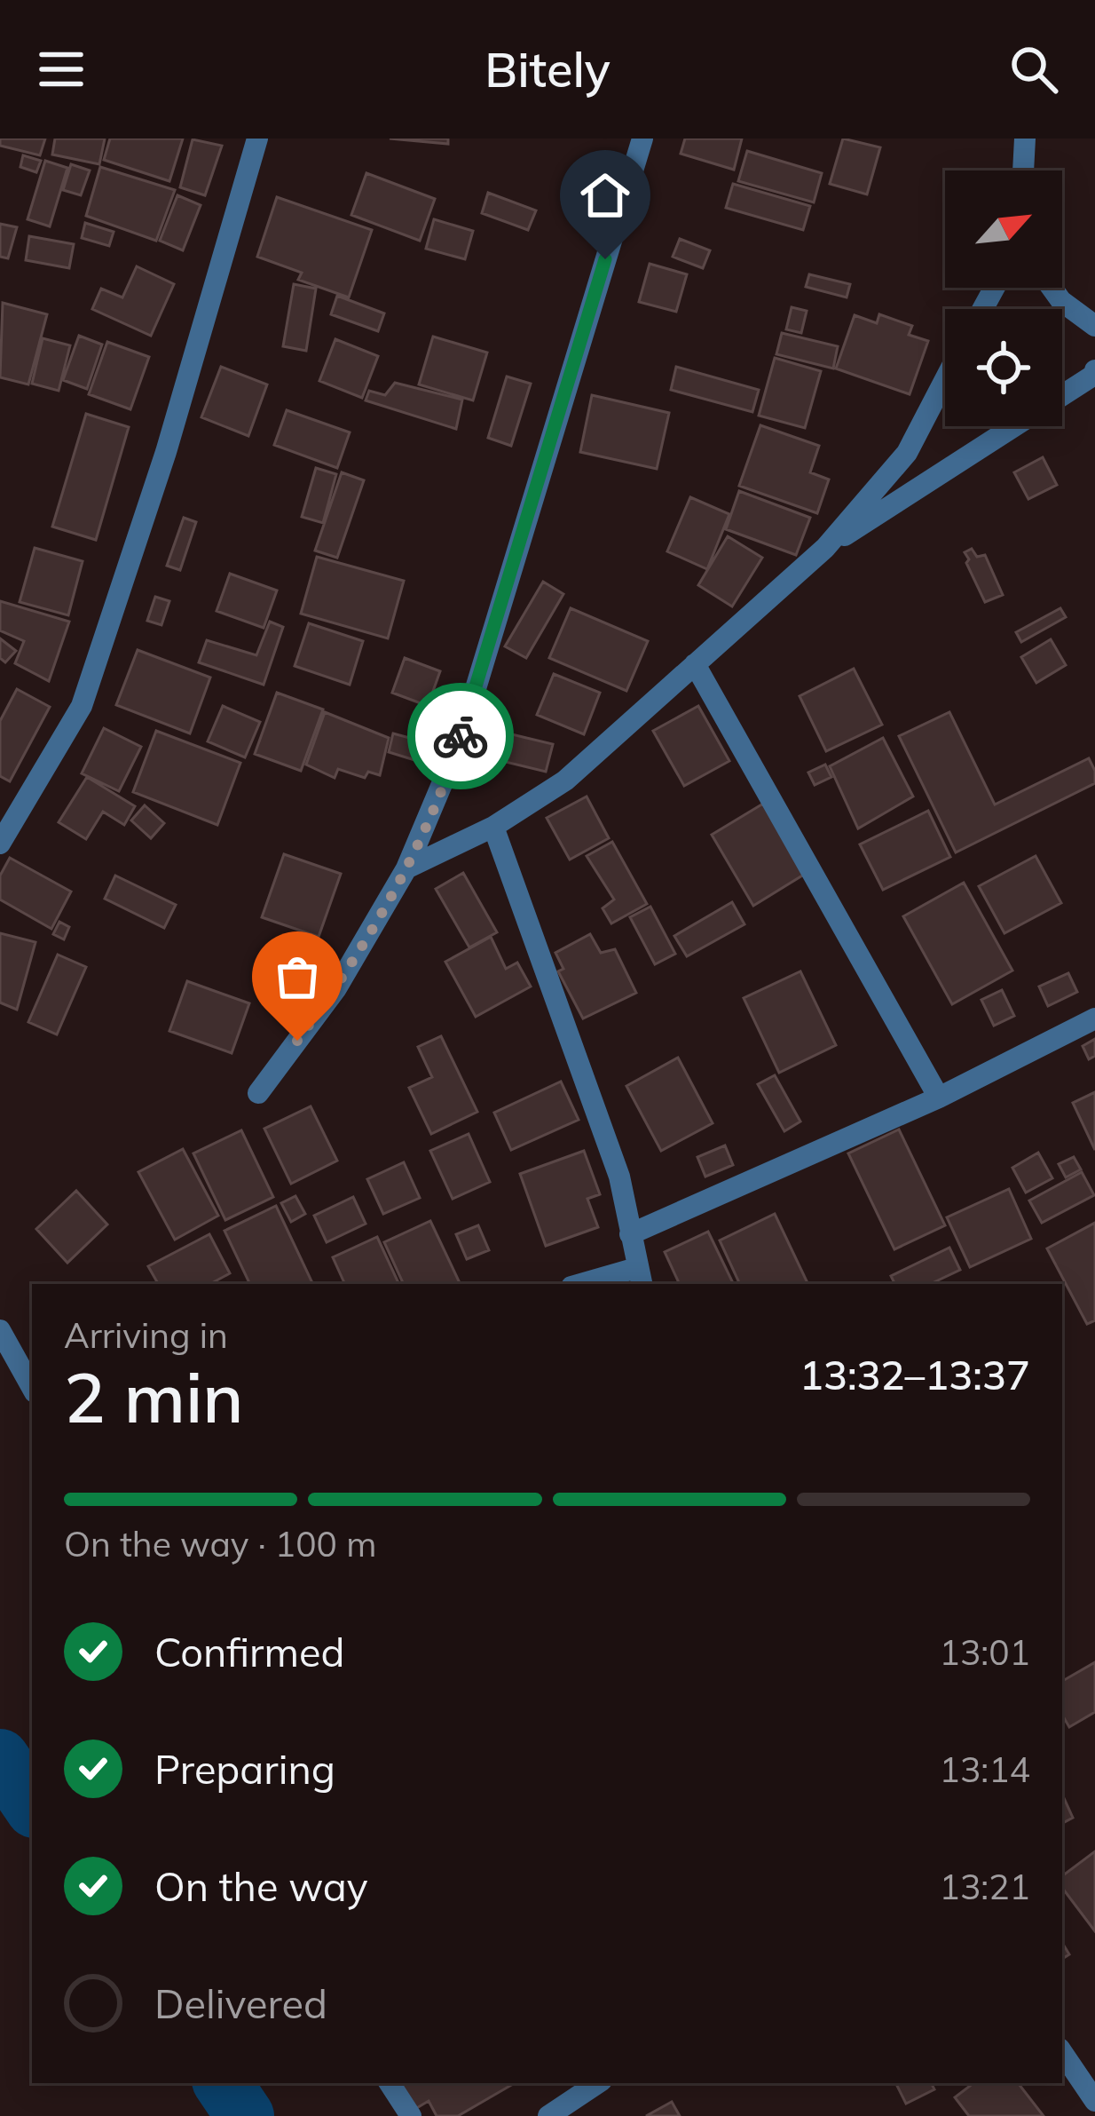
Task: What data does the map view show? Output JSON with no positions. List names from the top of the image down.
{
  "north": "top right",
  "page": {
    "header": "Bitely",
    "heading": ["2 min", "Arriving in", "13:32–13:37"],
    "bar": "On the way · 100 m",
    "list": [
      ["Confirmed", "13:01"],
      ["Preparing", "13:14"],
      ["On the way", "13:21"],
      "Delivered"
    ]
  }
}
